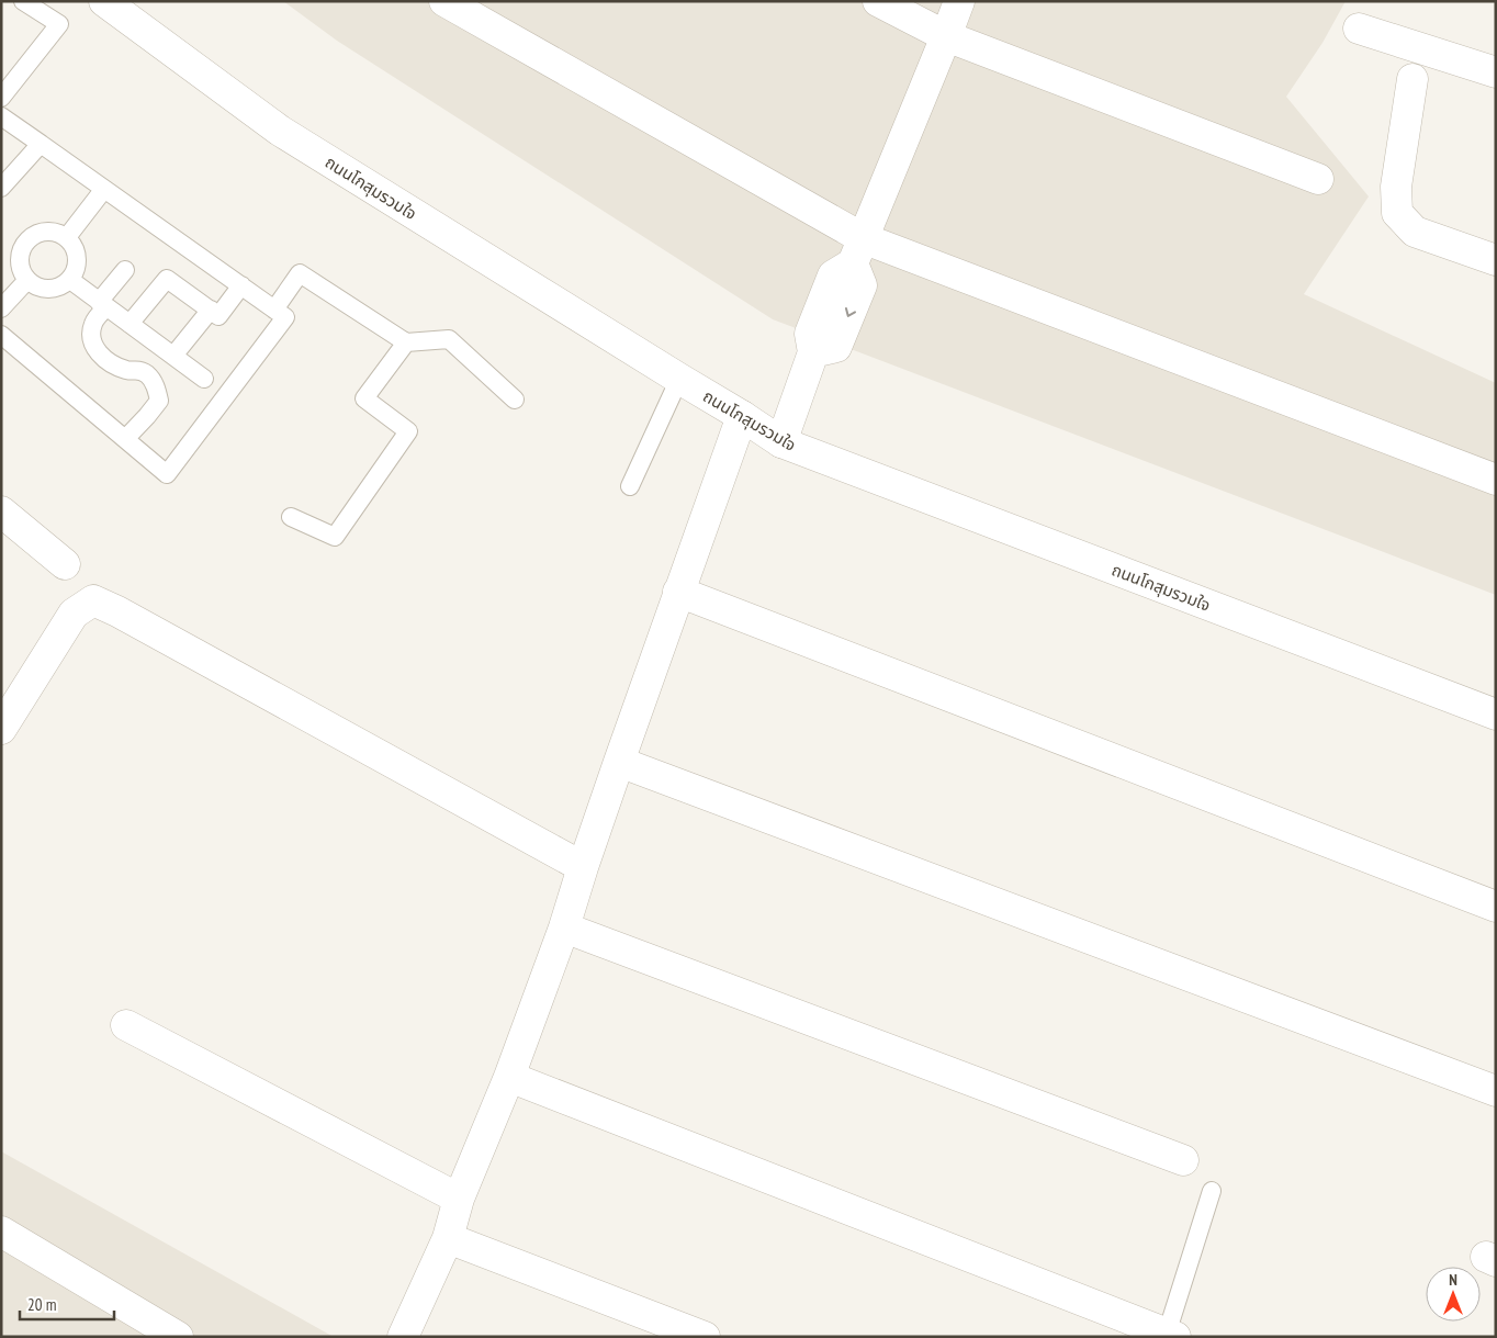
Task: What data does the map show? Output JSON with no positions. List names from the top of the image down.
{
  "streets": {
    "street": ["ถนนโกสุมรวมใจ"]
  },
  "scale_bar": "20 m",
  "north": "top"
}
